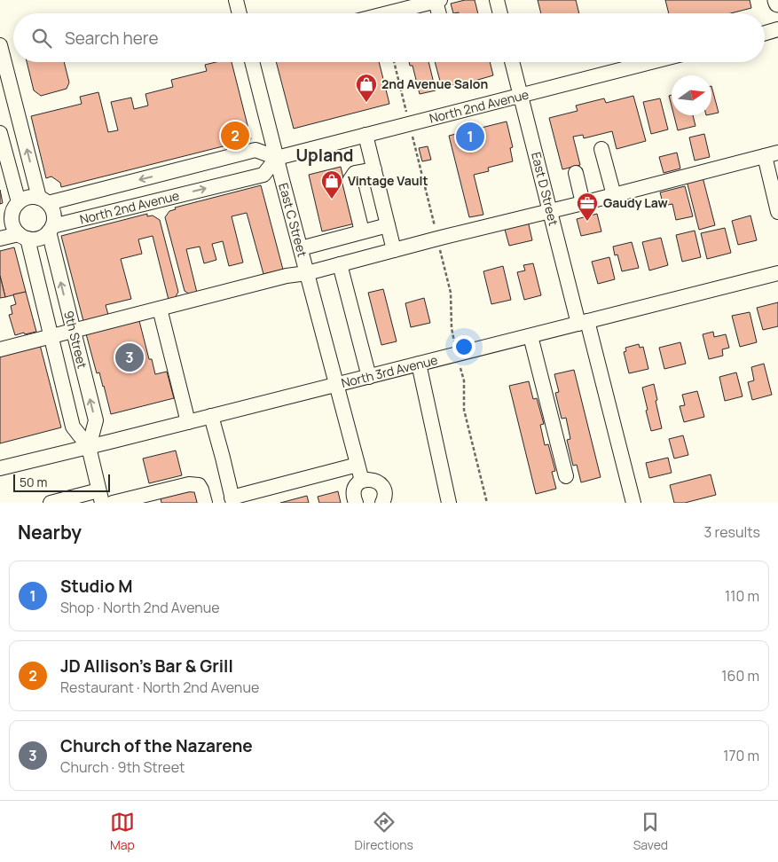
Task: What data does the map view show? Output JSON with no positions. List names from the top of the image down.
{
  "streets": {
    "street": [
      "North 2nd Avenue",
      "East D Street",
      "East C Street",
      "9th Street",
      "North 3rd Avenue"
    ]
  },
  "crossings": [
    ["North 2nd Avenue", "East D Street"],
    ["North 2nd Avenue", "East C Street"],
    ["North 2nd Avenue", "9th Street"],
    ["East D Street", "North 3rd Avenue"],
    ["East C Street", "North 3rd Avenue"],
    ["9th Street", "North 3rd Avenue"]
  ],
  "districts": ["Upland"],
  "places": {
    "shop": ["2nd Avenue Salon", "Vintage Vault"],
    "office": ["Gaudy Law"]
  },
  "scale_bar": "50 m",
  "north": "right",
  "page": {
    "search": "Search here",
    "pins": ["2", "1", "3"],
    "scale": "50 m",
    "heading": ["Nearby", "3 results"],
    "list": [
      {
        "mark": "1",
        "name": "Studio M",
        "note": "Shop · North 2nd Avenue",
        "value": "110 m"
      },
      {
        "mark": "2",
        "name": "JD Allison's Bar & Grill",
        "note": "Restaurant · North 2nd Avenue",
        "value": "160 m"
      },
      {
        "mark": "3",
        "name": "Church of the Nazarene",
        "note": "Church · 9th Street",
        "value": "170 m"
      }
    ],
    "nav": ["Map", "Directions", "Saved"]
  }
}
